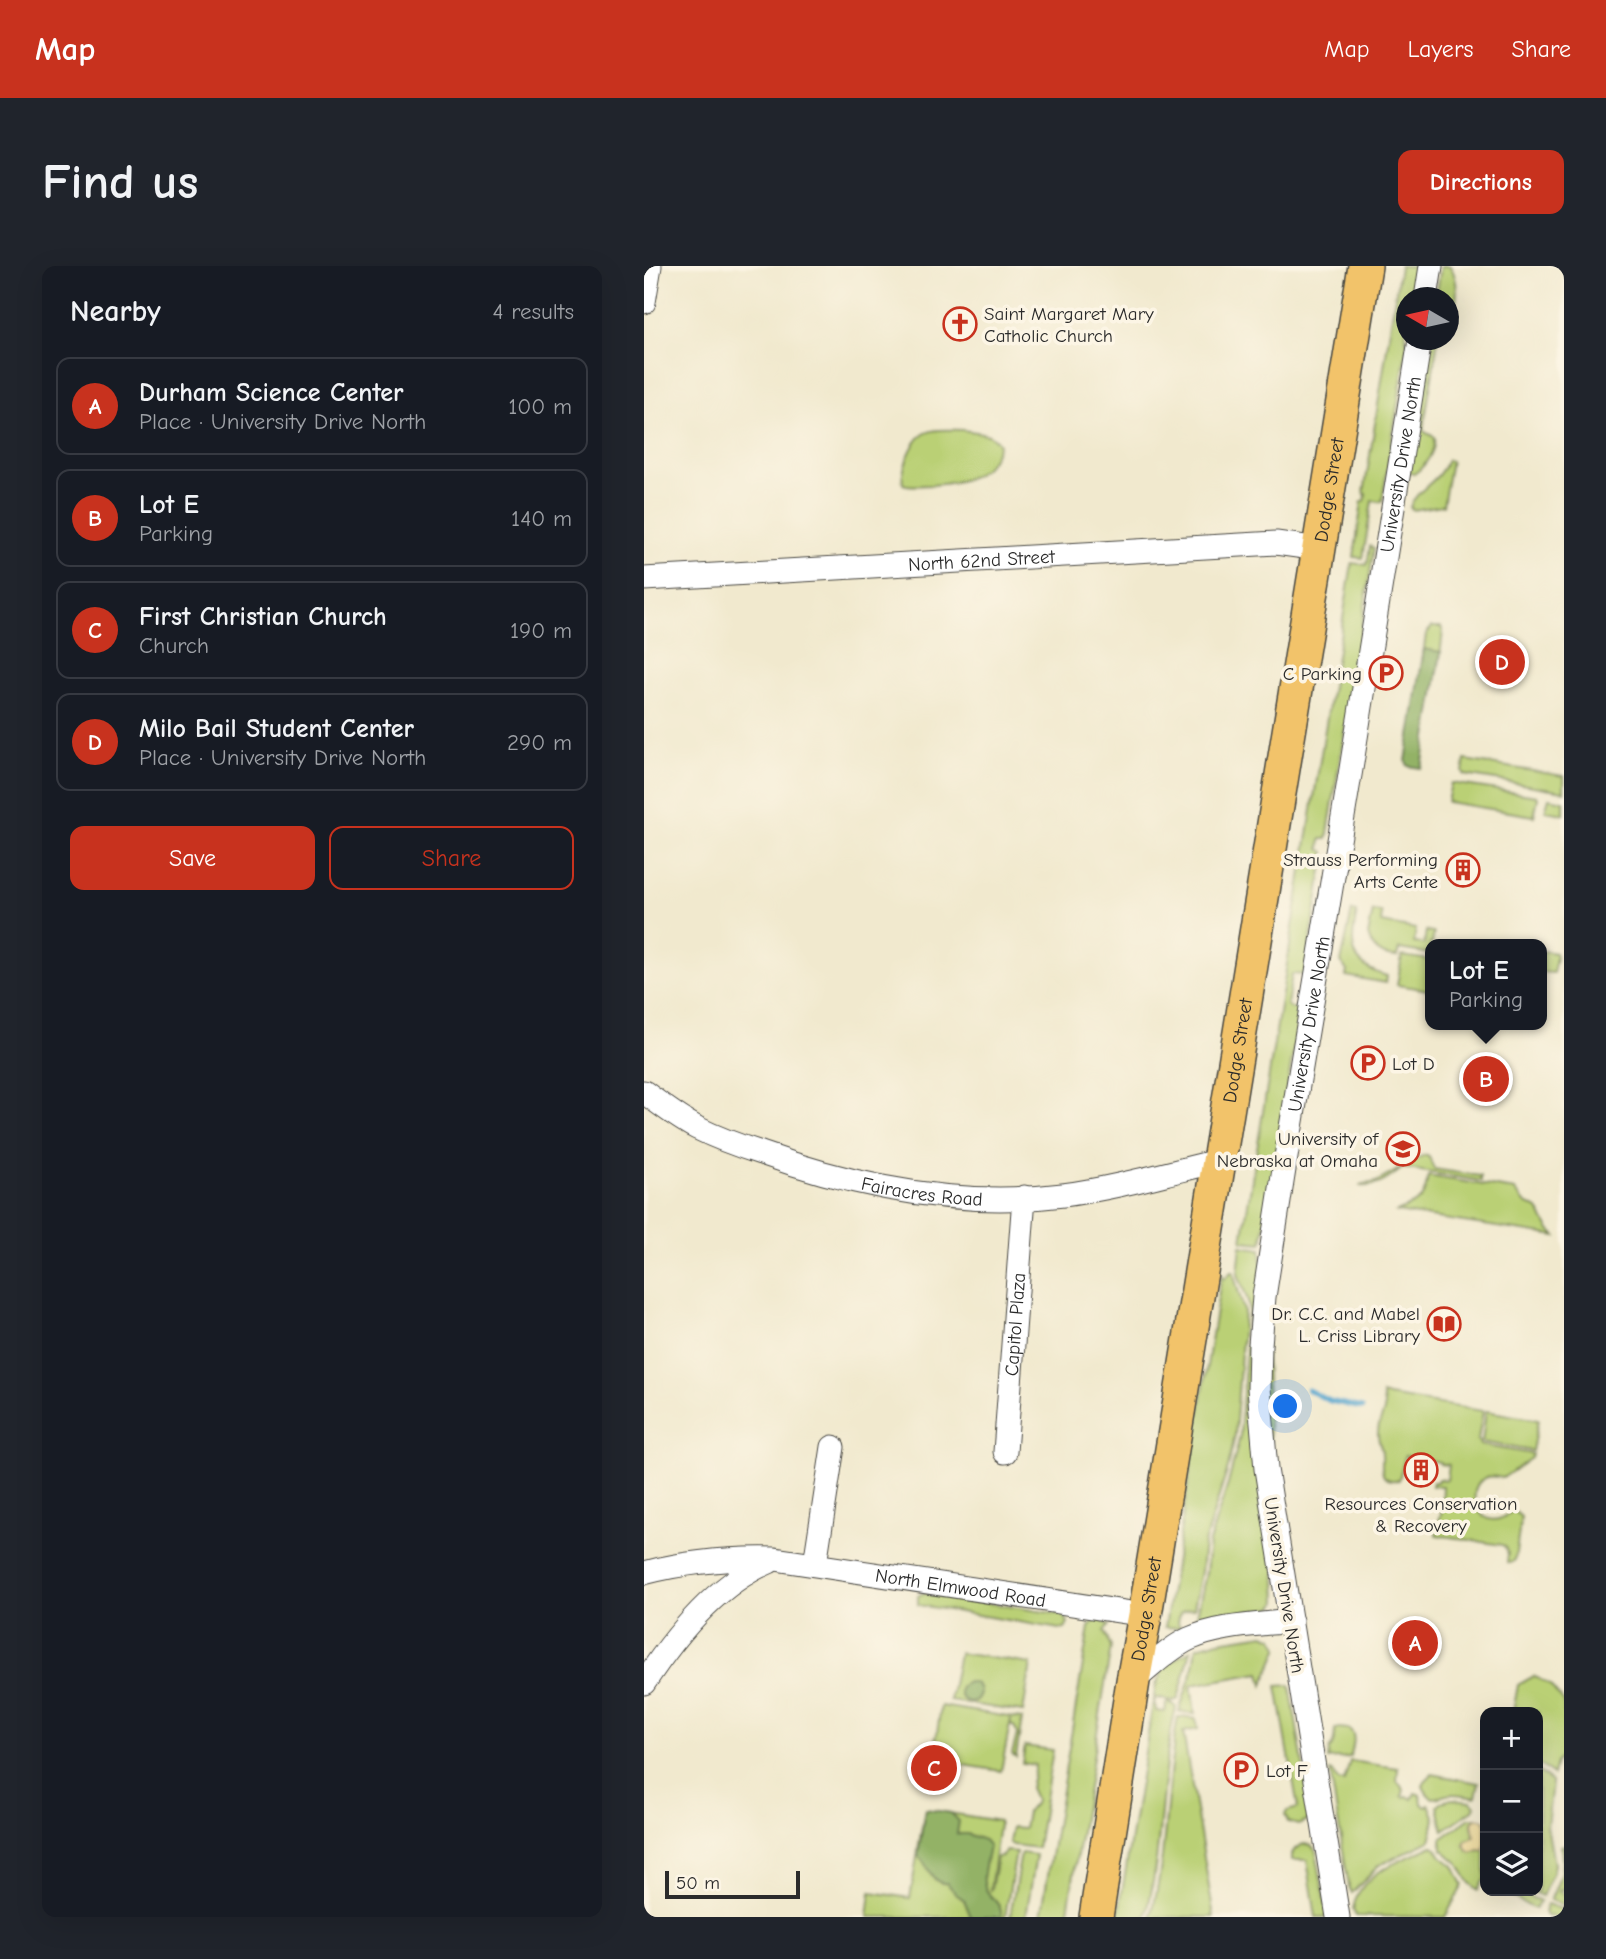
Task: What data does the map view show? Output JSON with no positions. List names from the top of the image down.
{
  "streets": {
    "highway": ["Dodge Street"],
    "street": [
      "University Drive North",
      "North 62nd Street",
      "Fairacres Road",
      "Capitol Plaza",
      "North Elmwood Road"
    ]
  },
  "crossings": [
    ["Dodge Street", "North 62nd Street"],
    ["Dodge Street", "Fairacres Road"],
    ["Dodge Street", "North Elmwood Road"],
    ["Fairacres Road", "Capitol Plaza"]
  ],
  "places": {
    "church": ["Saint Margaret Mary Catholic Church"],
    "parking": ["C Parking", "Lot D", "Lot F"],
    "building": ["Strauss Performing Arts Cente", "Resources Conservation & Recovery"],
    "school or university": ["University of Nebraska at Omaha"],
    "library": ["Dr. C.C. and Mabel L. Criss Library"]
  },
  "scale_bar": "50 m",
  "north": "left",
  "page": {
    "header": "Map",
    "nav": ["Map", "Layers", "Share"],
    "buttons": [
      "Directions",
      ["Save", "Share"]
    ],
    "title": "Find us",
    "heading": ["Nearby", "4 results"],
    "list": [
      {
        "mark": "A",
        "name": "Durham Science Center",
        "note": "Place · University Drive North",
        "value": "100 m"
      },
      {
        "mark": "B",
        "name": "Lot E",
        "note": "Parking",
        "value": "140 m"
      },
      {
        "mark": "C",
        "name": "First Christian Church",
        "note": "Church",
        "value": "190 m"
      },
      {
        "mark": "D",
        "name": "Milo Bail Student Center",
        "note": "Place · University Drive North",
        "value": "290 m"
      }
    ],
    "pins": [
      "D",
      "B",
      "A",
      "C"
    ],
    "popup": ["Lot E", "Parking"],
    "map_buttons": ["+", "−"],
    "scale": "50 m"
  }
}
